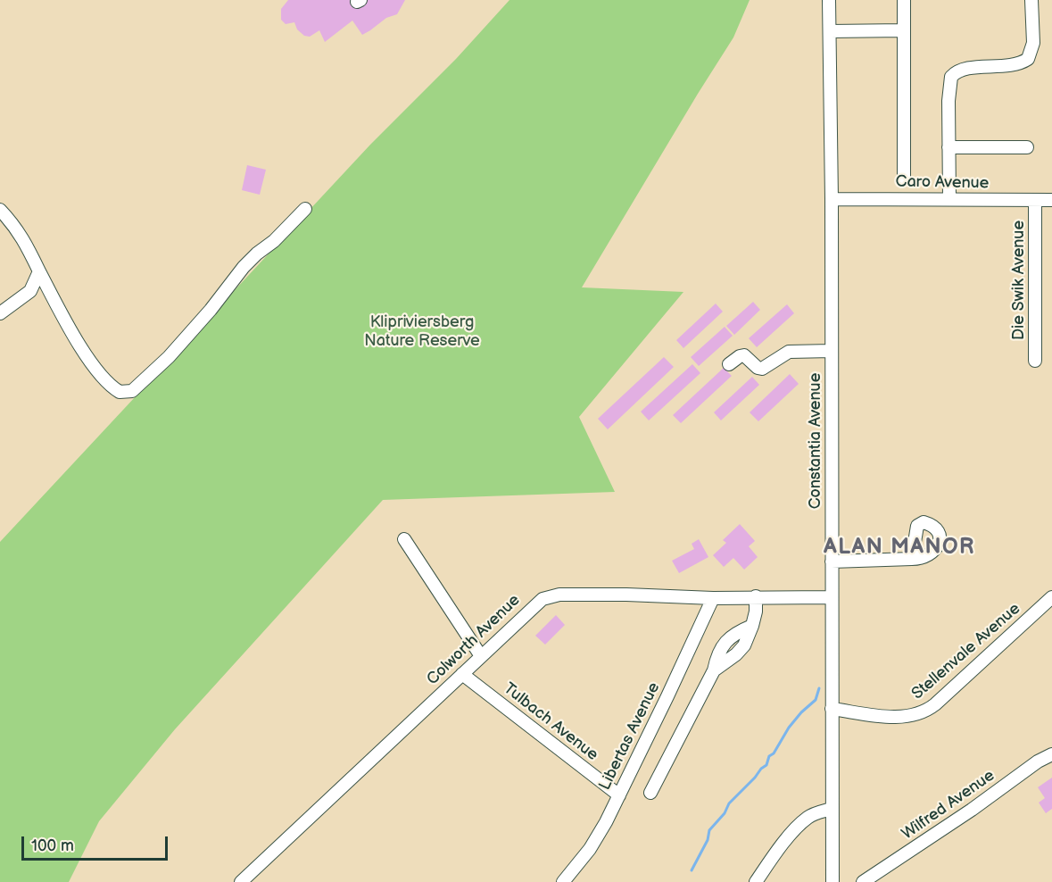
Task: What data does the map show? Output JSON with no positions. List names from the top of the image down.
{
  "streets": {
    "street": [
      "Caro Avenue",
      "Die Swik Avenue",
      "Constantia Avenue",
      "Colworth Avenue",
      "Stellenvale Avenue",
      "Tulbach Avenue",
      "Libertas Avenue",
      "Wilfred Avenue"
    ]
  },
  "crossings": [
    ["Caro Avenue", "Die Swik Avenue"],
    ["Caro Avenue", "Constantia Avenue"],
    ["Constantia Avenue", "Colworth Avenue"],
    ["Constantia Avenue", "Stellenvale Avenue"],
    ["Colworth Avenue", "Tulbach Avenue"],
    ["Colworth Avenue", "Libertas Avenue"],
    ["Tulbach Avenue", "Libertas Avenue"]
  ],
  "districts": ["ALAN MANOR"],
  "parks": ["Klipriviersberg Nature Reserve"],
  "scale_bar": "100 m"
}
